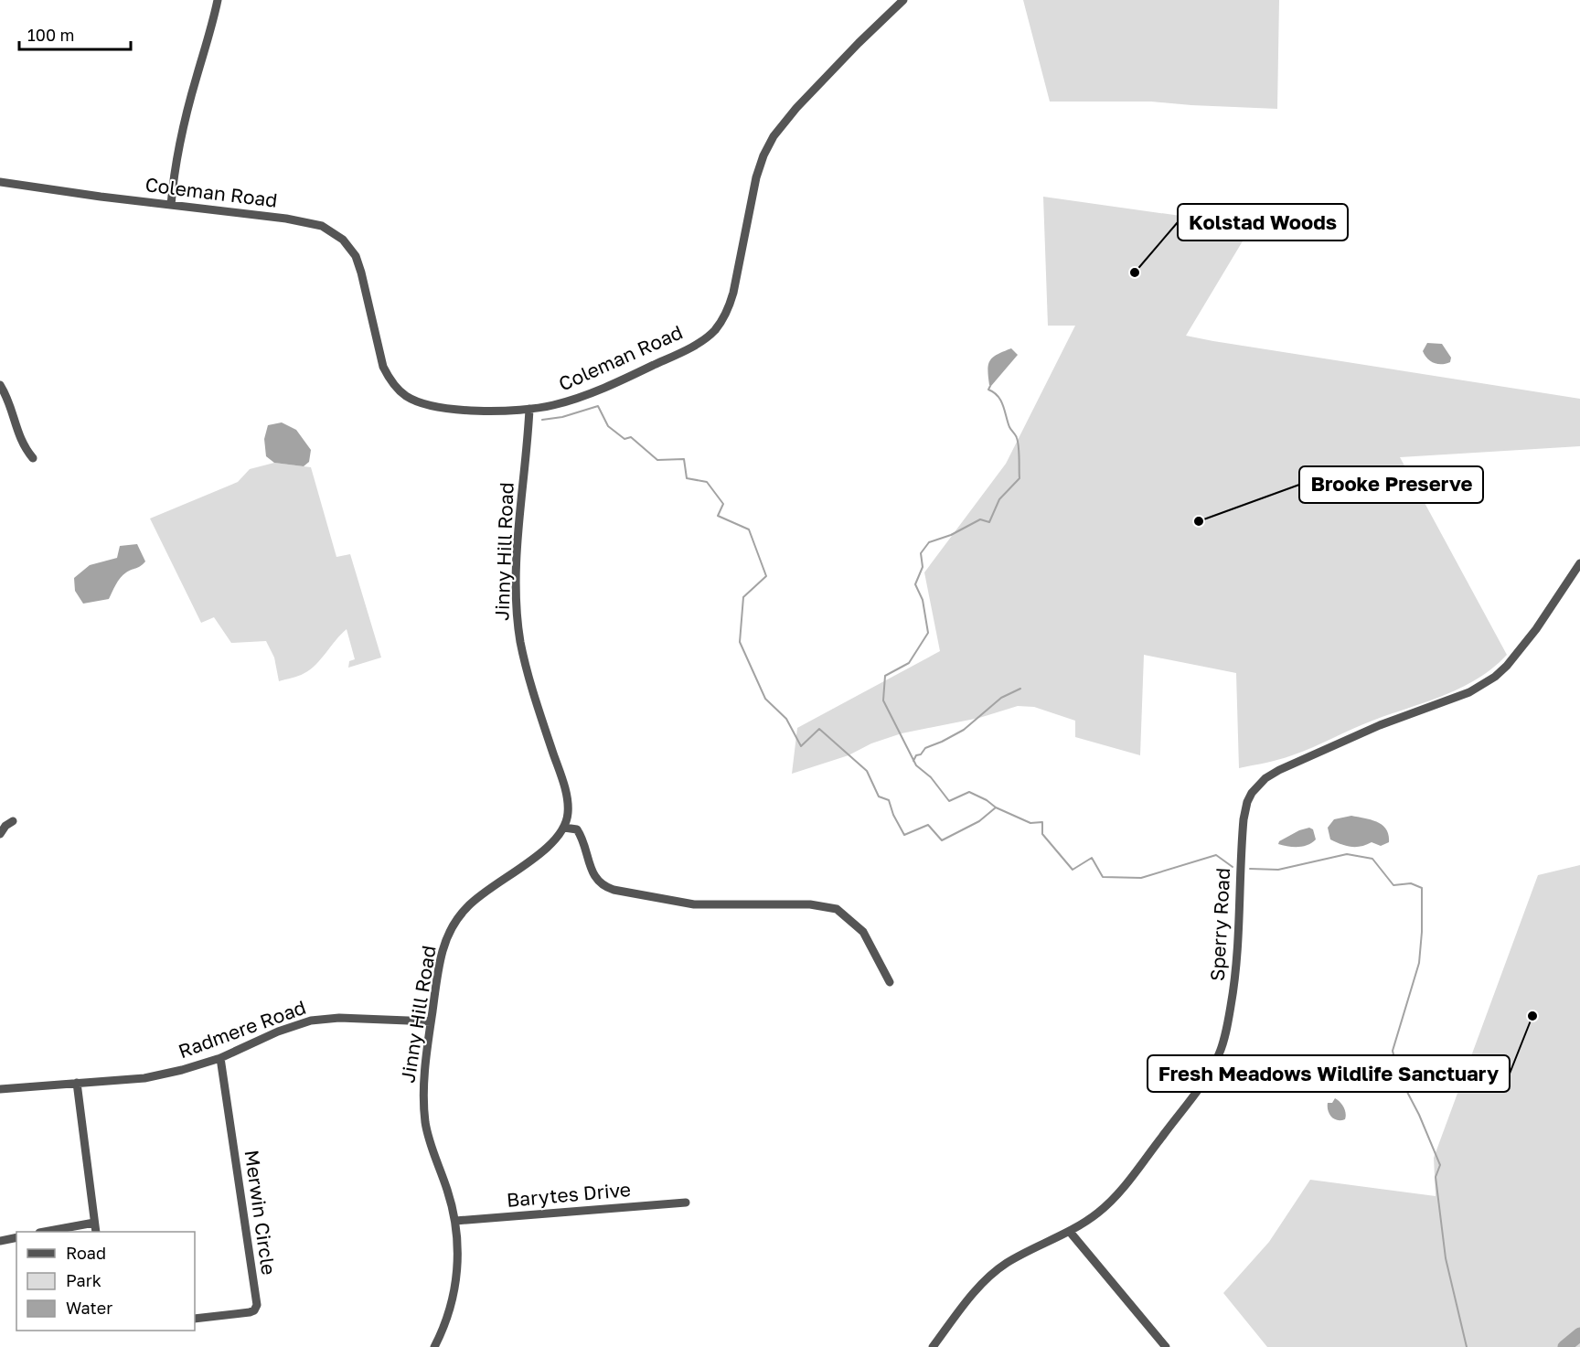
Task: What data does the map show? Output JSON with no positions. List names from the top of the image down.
{
  "streets": {
    "street": [
      "Coleman Road",
      "Jinny Hill Road",
      "Sperry Road",
      "Radmere Road",
      "Barytes Drive",
      "Merwin Circle"
    ]
  },
  "crossings": [
    ["Coleman Road", "Jinny Hill Road"],
    ["Jinny Hill Road", "Radmere Road"],
    ["Jinny Hill Road", "Barytes Drive"],
    ["Radmere Road", "Merwin Circle"]
  ],
  "places": ["Kolstad Woods", "Brooke Preserve", "Fresh Meadows Wildlife Sanctuary"],
  "legend": ["Road", "Park", "Water"],
  "scale_bar": "100 m"
}
